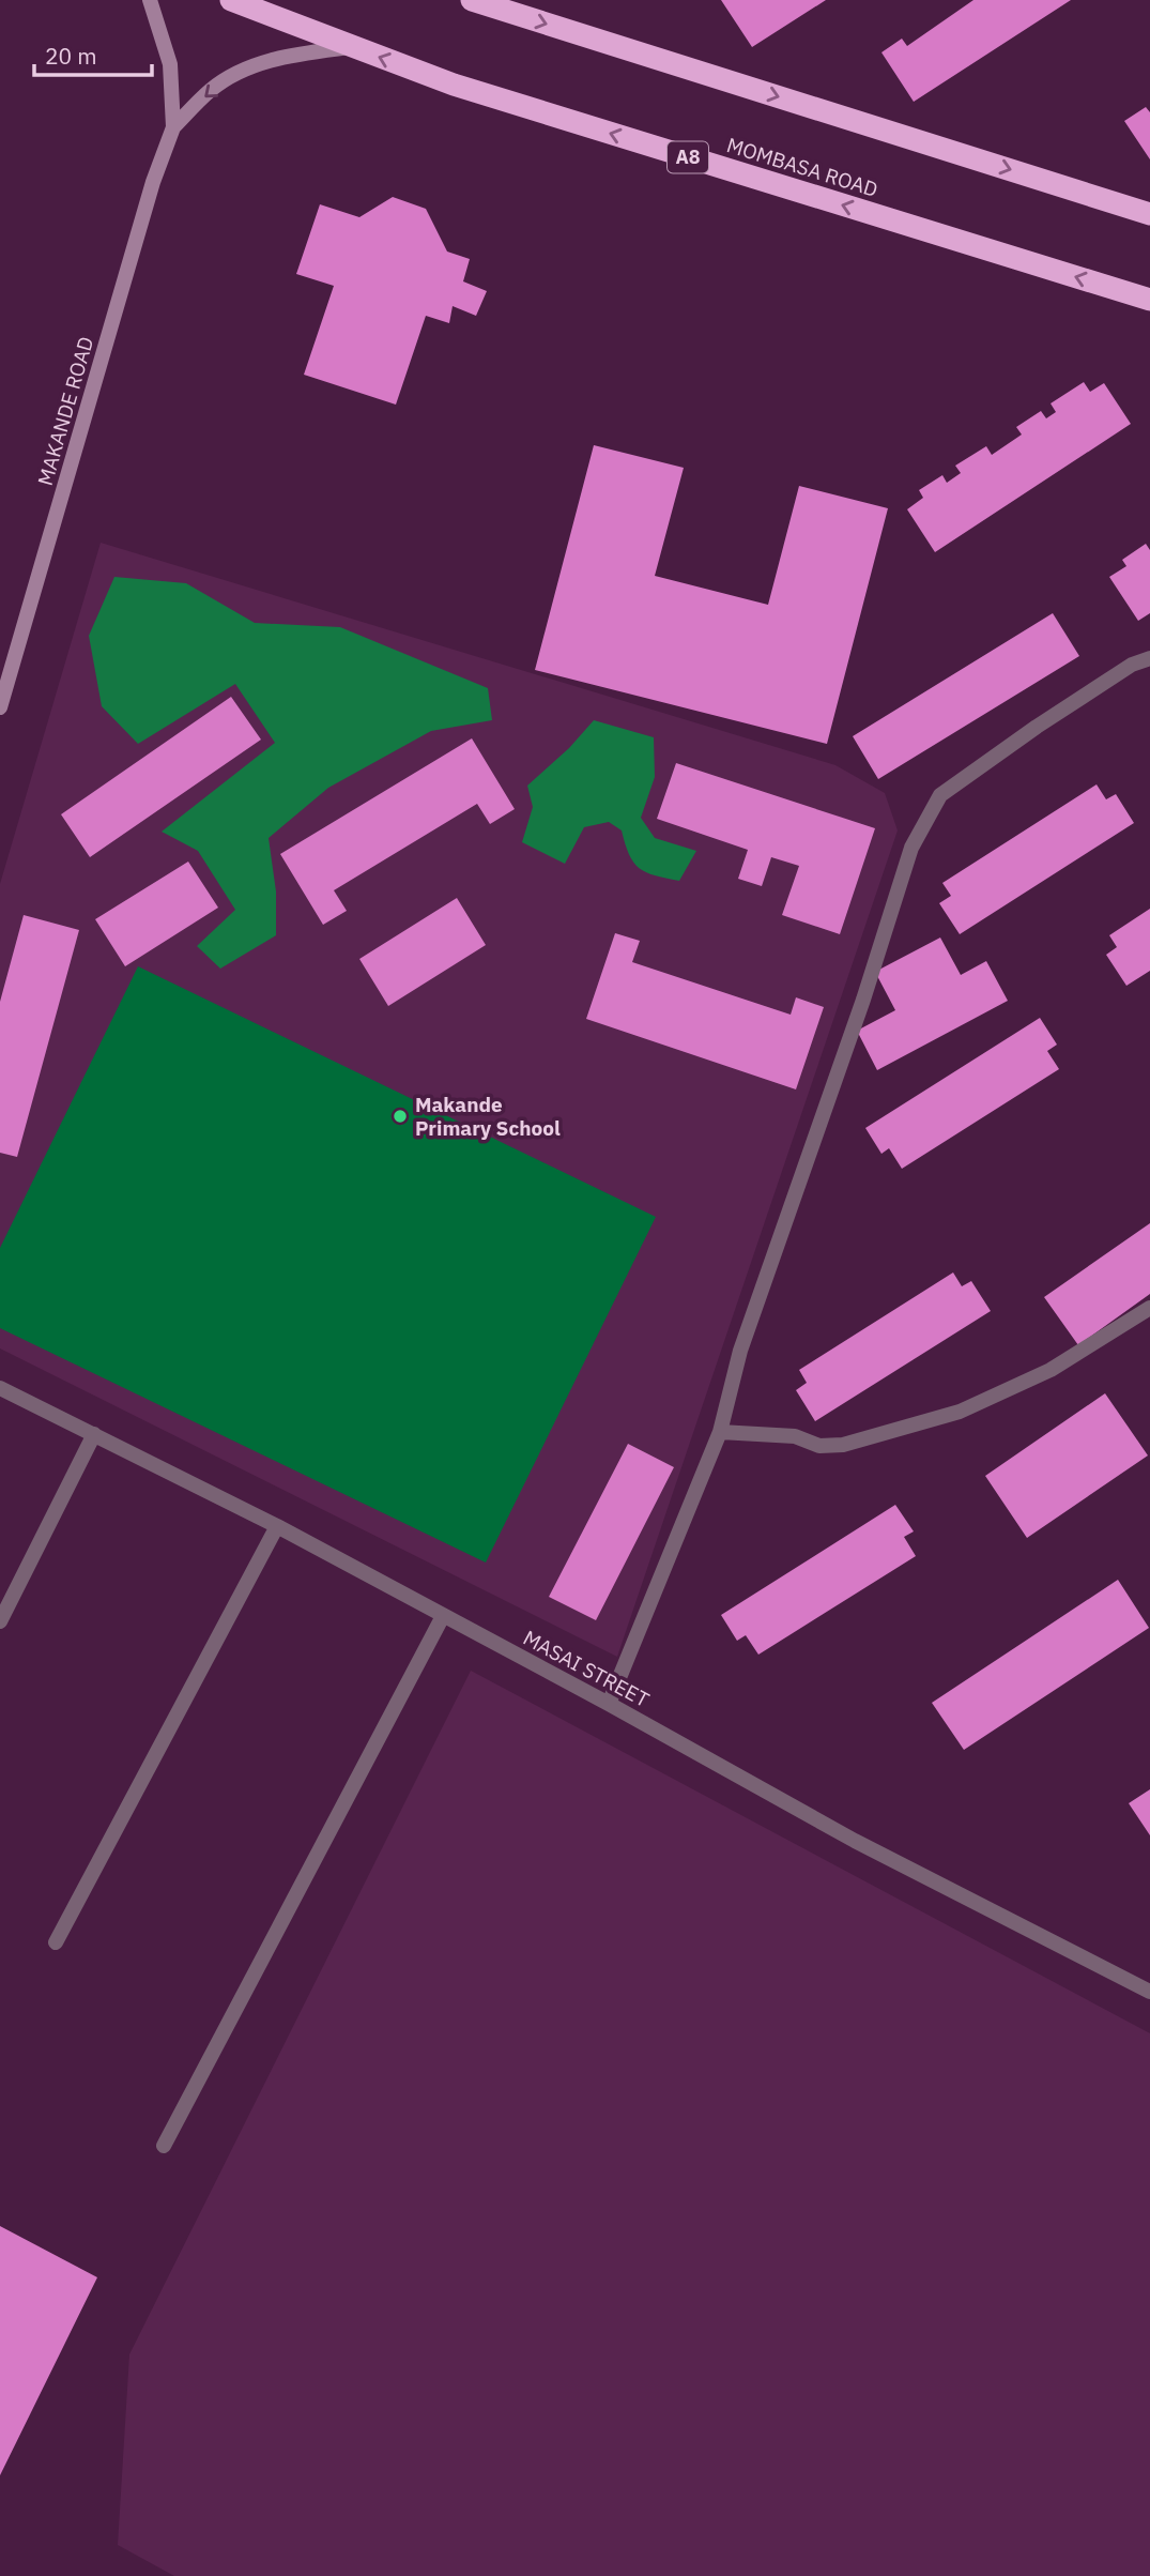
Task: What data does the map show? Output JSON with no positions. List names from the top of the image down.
{
  "streets": {
    "highway": ["A8", "MOMBASA ROAD"],
    "main road": ["MAKANDE ROAD"],
    "street": ["MASAI STREET"]
  },
  "crossings": [
    ["MOMBASA ROAD", "MAKANDE ROAD"]
  ],
  "places": ["Makande Primary School"],
  "scale_bar": "20 m"
}
